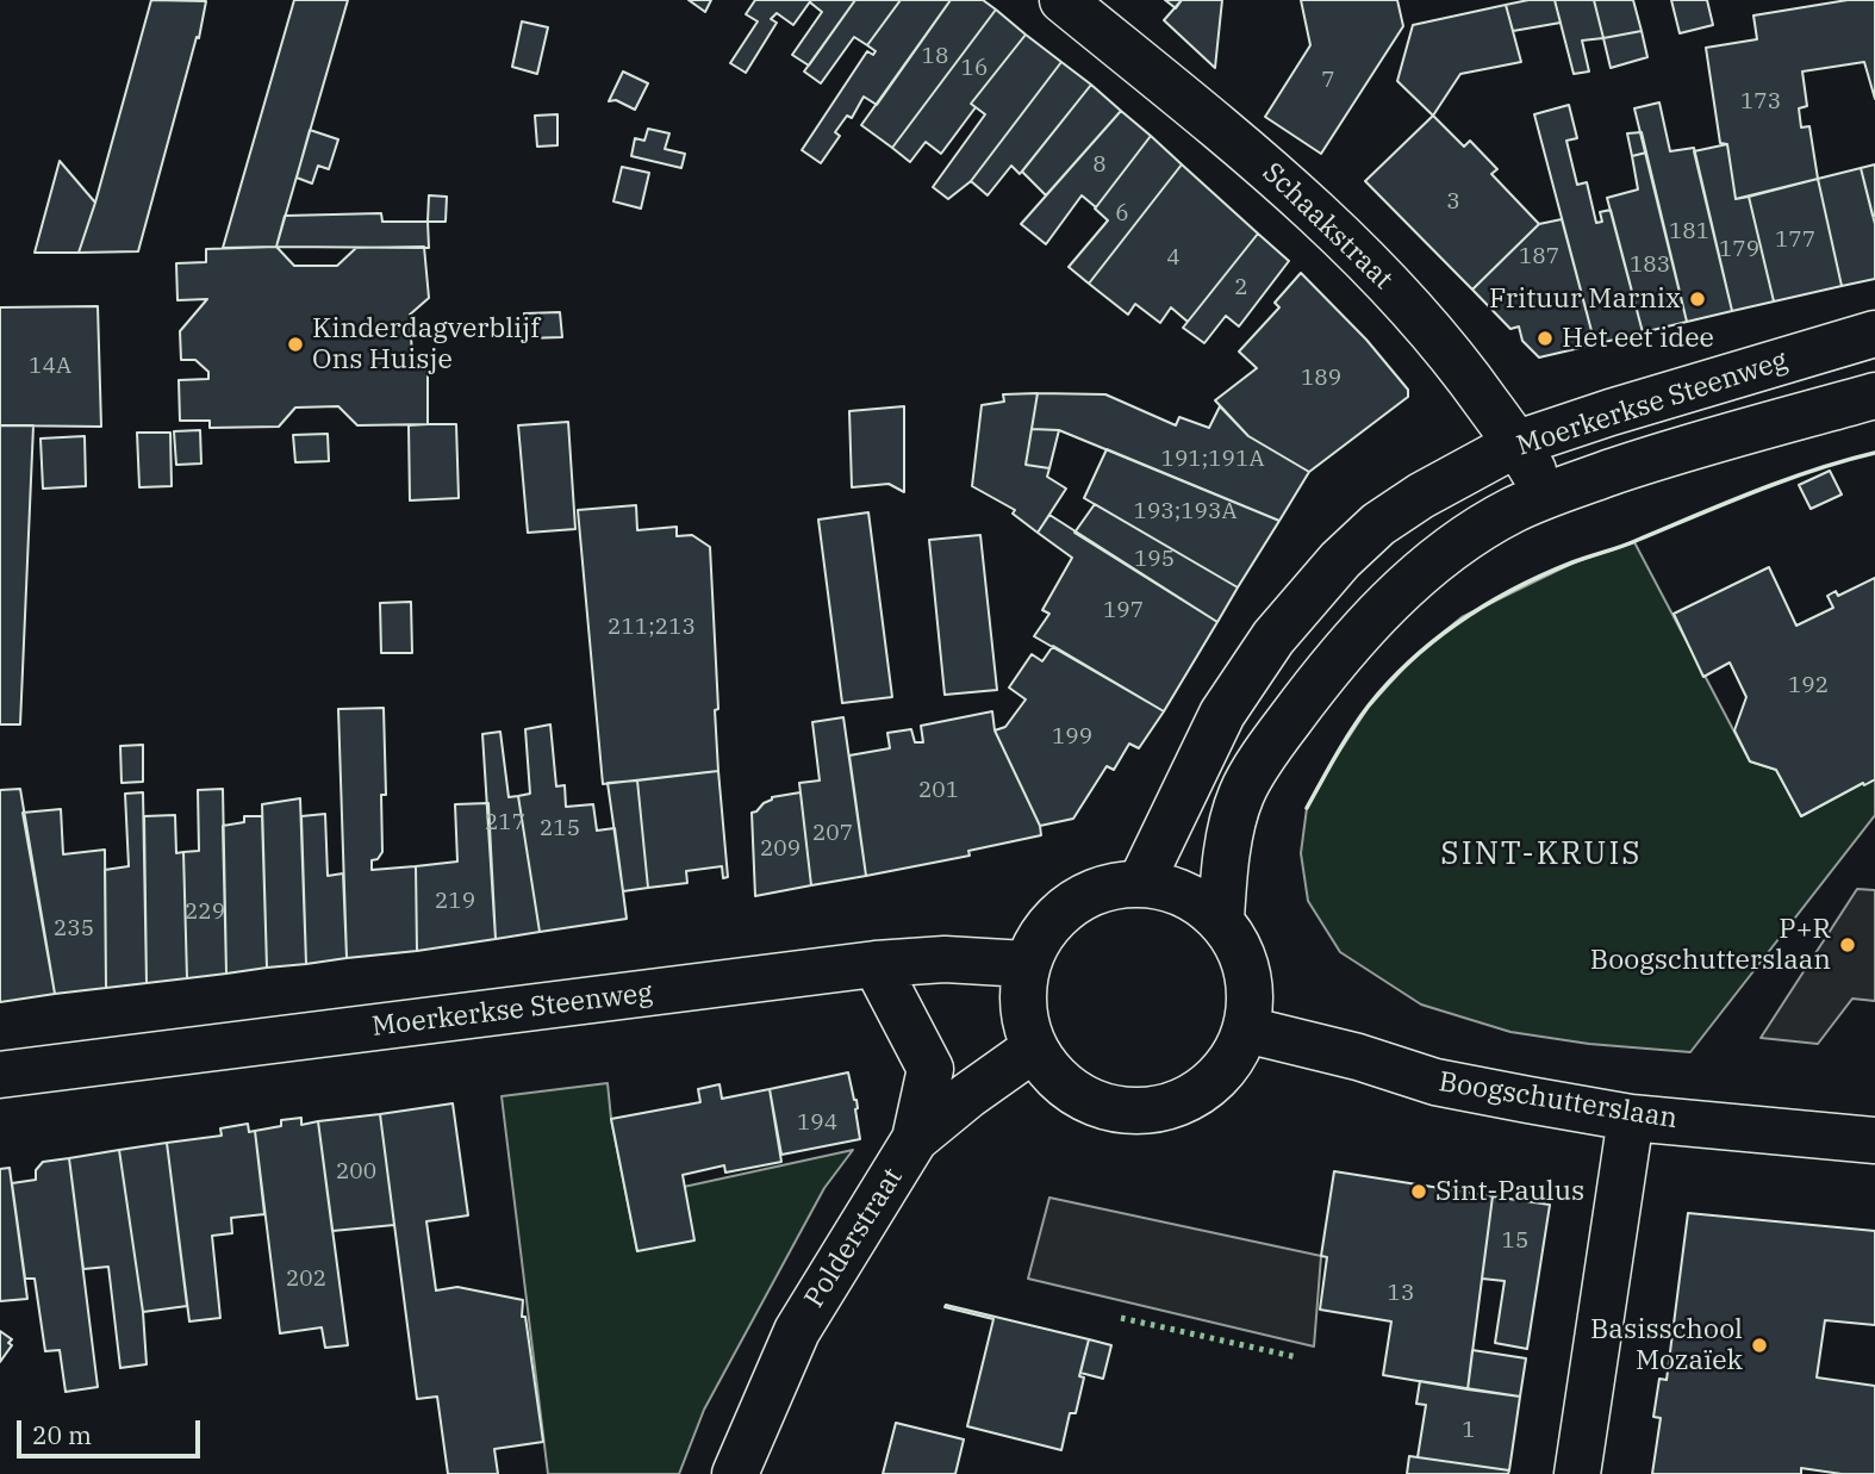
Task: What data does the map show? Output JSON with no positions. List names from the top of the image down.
{
  "streets": {
    "street": [
      "Schaakstraat",
      "Moerkerkse Steenweg",
      "Boogschutterslaan",
      "Polderstraat"
    ]
  },
  "crossings": [
    ["Schaakstraat", "Moerkerkse Steenweg"],
    ["Moerkerkse Steenweg", "Boogschutterslaan"],
    ["Moerkerkse Steenweg", "Polderstraat"],
    ["Boogschutterslaan", "Polderstraat"]
  ],
  "districts": ["SINT-KRUIS"],
  "places": [
    "Frituur Marnix",
    "Het eet idee",
    "Kinderdagverblijf Ons Huisje",
    "P+R Boogschutterslaan",
    "Sint-Paulus",
    "Basisschool Mozaïek"
  ],
  "house_numbers": [
    "18",
    "16",
    "7",
    "173",
    "8",
    "3",
    "6",
    "181",
    "177",
    "179",
    "187",
    "4",
    "183",
    "2",
    "14A",
    "189",
    "191;191A",
    "193;193A",
    "195",
    "197",
    "211;213",
    "192",
    "199",
    "201",
    "217",
    "215",
    "207",
    "209",
    "219",
    "229",
    "235",
    "194",
    "200",
    "15",
    "202",
    "13",
    "1"
  ],
  "scale_bar": "20 m"
}
